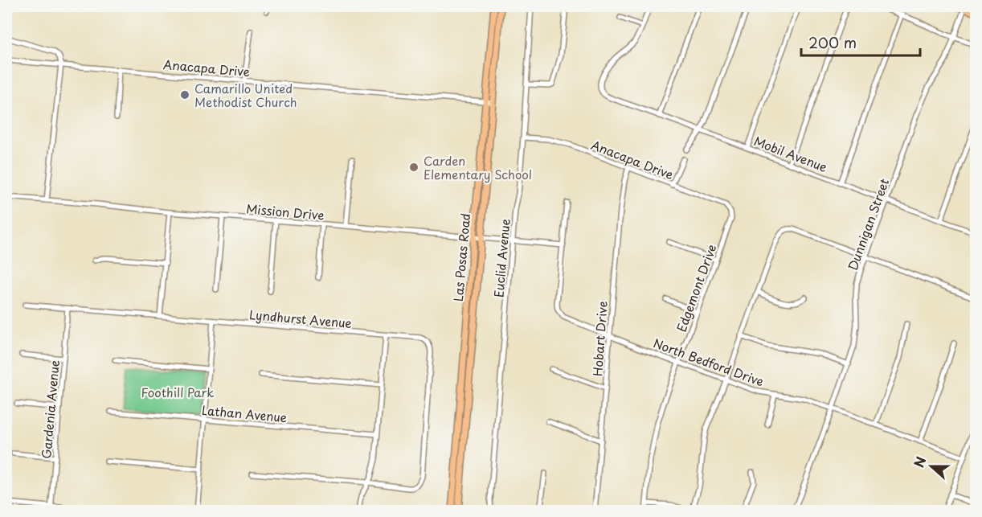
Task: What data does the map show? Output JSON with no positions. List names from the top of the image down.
{
  "streets": {
    "main road": ["Las Posas Road"],
    "street": [
      "Anacapa Drive",
      "Mobil Avenue",
      "Mission Drive",
      "Dunnigan Street",
      "Euclid Avenue",
      "Edgemont Drive",
      "Lyndhurst Avenue",
      "Hobart Drive",
      "North Bedford Drive",
      "Gardenia Avenue",
      "Lathan Avenue"
    ]
  },
  "crossings": [
    ["Anacapa Drive", "Las Posas Road"],
    ["Anacapa Drive", "Euclid Avenue"],
    ["Anacapa Drive", "Edgemont Drive"],
    ["Anacapa Drive", "Hobart Drive"],
    ["Mobil Avenue", "Dunnigan Street"],
    ["Mission Drive", "Las Posas Road"],
    ["Mission Drive", "Euclid Avenue"],
    ["Mission Drive", "North Bedford Drive"],
    ["Dunnigan Street", "North Bedford Drive"],
    ["Edgemont Drive", "North Bedford Drive"],
    ["Lyndhurst Avenue", "Gardenia Avenue"],
    ["Hobart Drive", "North Bedford Drive"]
  ],
  "parks": ["Foothill Park"],
  "places": ["Camarillo United Methodist Church", "Carden Elementary School"],
  "scale_bar": "200 m",
  "north": "left"
}
